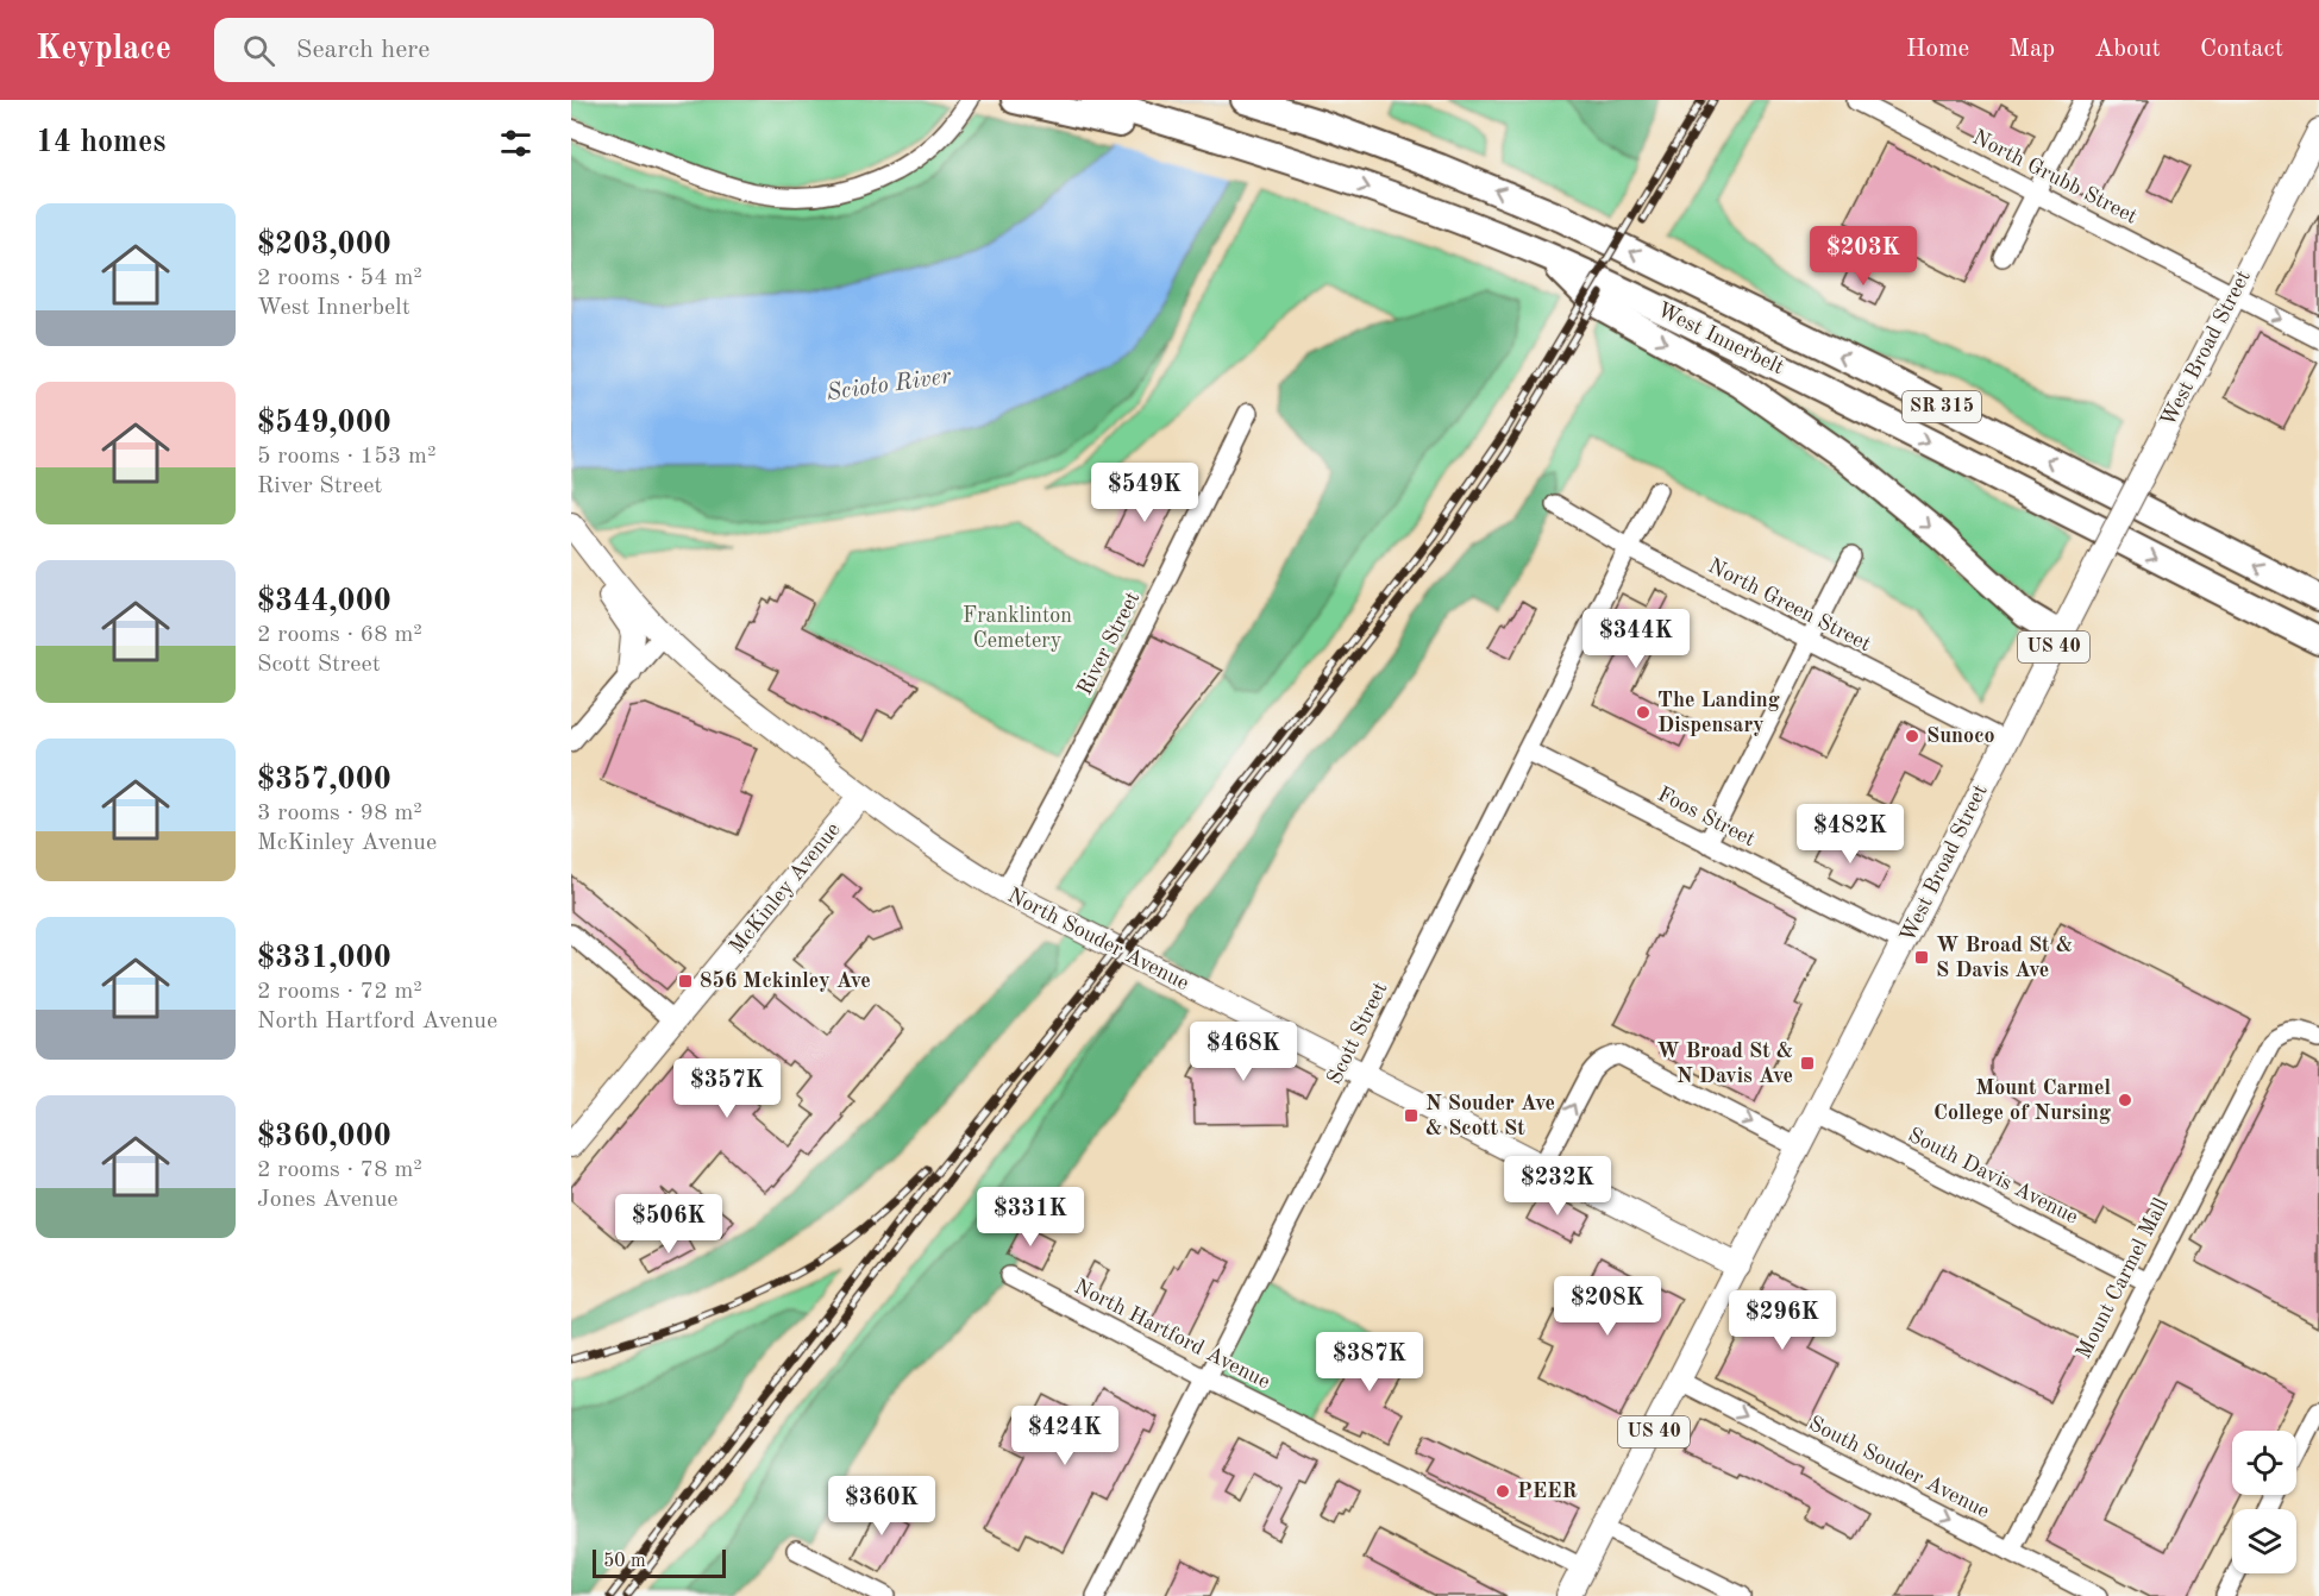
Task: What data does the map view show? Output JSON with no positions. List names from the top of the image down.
{
  "streets": {
    "highway": ["West Innerbelt", "SR 315"],
    "main road": [
      "West Broad Street",
      "US 40",
      "McKinley Avenue",
      "North Souder Avenue"
    ],
    "street": [
      "North Grubb Street",
      "North Green Street",
      "River Street",
      "Foos Street",
      "Scott Street",
      "South Davis Avenue",
      "Mount Carmel Mall",
      "North Hartford Avenue",
      "South Souder Avenue"
    ]
  },
  "crossings": [
    ["North Grubb Street", "West Broad Street"],
    ["West Broad Street", "North Green Street"],
    ["West Broad Street", "Foos Street"],
    ["West Broad Street", "North Souder Avenue"],
    ["West Broad Street", "South Davis Avenue"],
    ["West Broad Street", "North Hartford Avenue"],
    ["West Broad Street", "South Souder Avenue"],
    ["North Green Street", "Scott Street"],
    ["River Street", "North Souder Avenue"],
    ["Foos Street", "Scott Street"],
    ["McKinley Avenue", "North Souder Avenue"],
    ["North Souder Avenue", "Scott Street"],
    ["Scott Street", "North Hartford Avenue"],
    ["South Davis Avenue", "Mount Carmel Mall"],
    ["Mount Carmel Mall", "South Souder Avenue"]
  ],
  "one_way": ["South Souder Avenue"],
  "water": ["Scioto River"],
  "parks": ["Franklinton Cemetery"],
  "places": {
    "other": [
      "The Landing Dispensary",
      "Sunoco",
      "Mount Carmel College of Nursing",
      "PEER"
    ],
    "transit": [
      "W Broad St & S Davis Ave",
      "856 Mckinley Ave",
      "W Broad St & N Davis Ave",
      "N Souder Ave & Scott St"
    ]
  },
  "scale_bar": "50 m",
  "page": {
    "header": "Keyplace",
    "search": "Search here",
    "nav": [
      "Home",
      "Map",
      "About",
      "Contact"
    ],
    "heading": "14 homes",
    "list": [
      {
        "name": "$203,000",
        "note": "2 rooms · 54 m² · West Innerbelt"
      },
      {
        "name": "$549,000",
        "note": "5 rooms · 153 m² · River Street"
      },
      {
        "name": "$344,000",
        "note": "2 rooms · 68 m² · Scott Street"
      },
      {
        "name": "$357,000",
        "note": "3 rooms · 98 m² · McKinley Avenue"
      },
      {
        "name": "$331,000",
        "note": "2 rooms · 72 m² · North Hartford Avenue"
      },
      {
        "name": "$360,000",
        "note": "2 rooms · 78 m² · Jones Avenue"
      }
    ],
    "price": [
      "$203K",
      "$549K",
      "$344K",
      "$482K",
      "$468K",
      "$357K",
      "$232K",
      "$331K",
      "$506K",
      "$208K",
      "$296K",
      "$387K",
      "$424K",
      "$360K"
    ],
    "scale": "50 m"
  }
}
